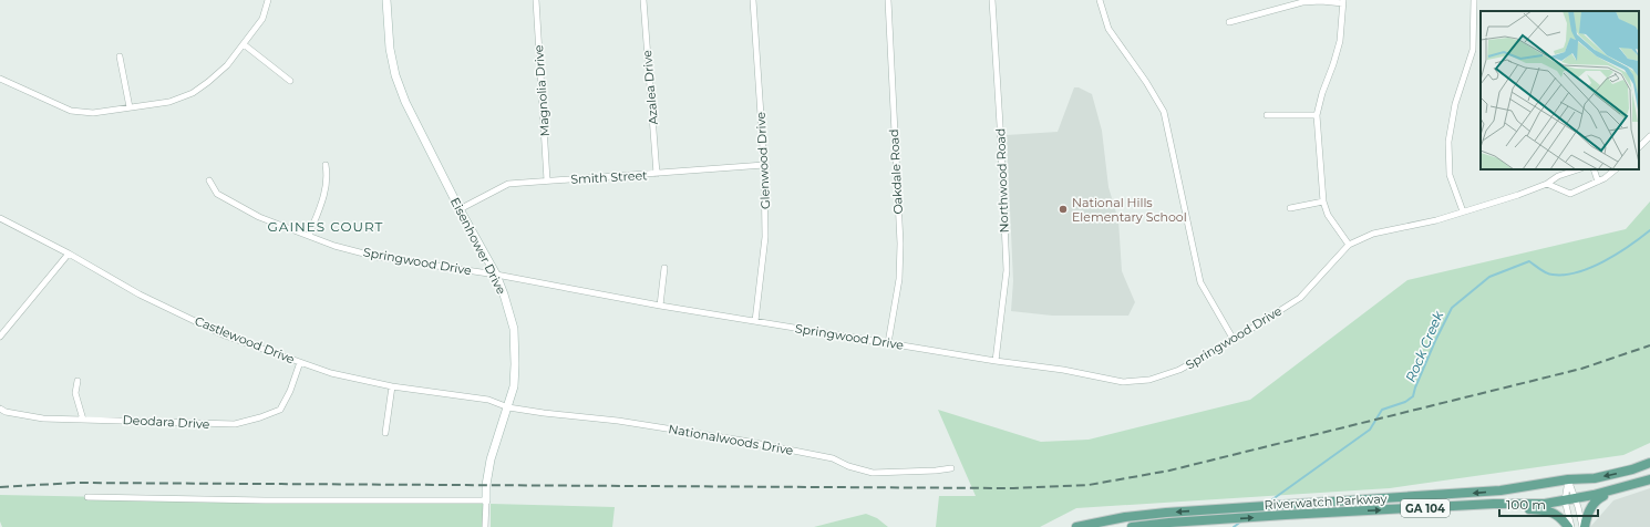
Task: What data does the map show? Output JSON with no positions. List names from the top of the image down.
{
  "streets": {
    "main road": ["Riverwatch Parkway", "GA 104"],
    "street": [
      "Azalea Drive",
      "Magnolia Drive",
      "Glenwood Drive",
      "Oakdale Road",
      "Smith Street",
      "Northwood Road",
      "Eisenhower Drive",
      "Springwood Drive",
      "Castlewood Drive",
      "Deodara Drive",
      "Nationalwoods Drive"
    ]
  },
  "crossings": [
    ["Azalea Drive", "Smith Street"],
    ["Magnolia Drive", "Smith Street"],
    ["Glenwood Drive", "Smith Street"],
    ["Glenwood Drive", "Springwood Drive"],
    ["Oakdale Road", "Springwood Drive"],
    ["Smith Street", "Eisenhower Drive"],
    ["Northwood Road", "Springwood Drive"],
    ["Eisenhower Drive", "Springwood Drive"],
    ["Eisenhower Drive", "Castlewood Drive"],
    ["Eisenhower Drive", "Nationalwoods Drive"],
    ["Castlewood Drive", "Deodara Drive"],
    ["Castlewood Drive", "Nationalwoods Drive"],
    ["Riverwatch Parkway", "GA 104"]
  ],
  "districts": ["GAINES COURT"],
  "water": ["Rock Creek"],
  "places": ["National Hills Elementary School"],
  "scale_bar": "100 m"
}
